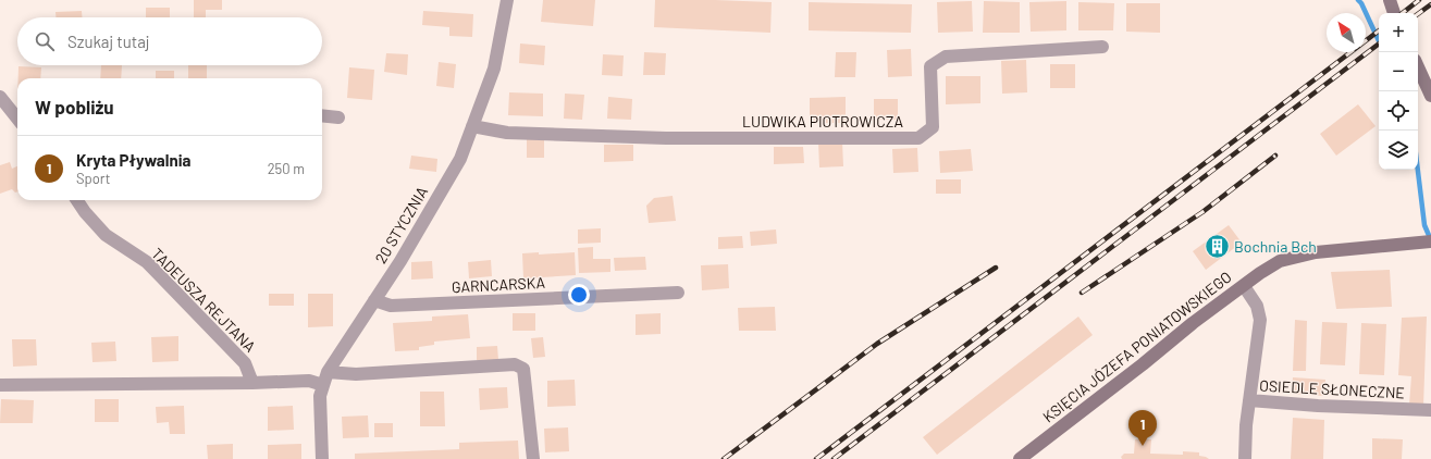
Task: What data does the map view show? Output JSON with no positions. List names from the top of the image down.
{
  "streets": {
    "main road": ["KSIĘCIA JÓZEFA PONIATOWSKIEGO"],
    "street": [
      "LUDWIKA PIOTROWICZA",
      "20 STYCZNIA",
      "GARNCARSKA",
      "TADEUSZA REJTANA",
      "OSIEDLE SŁONECZNE"
    ]
  },
  "crossings": [
    ["LUDWIKA PIOTROWICZA", "20 STYCZNIA"],
    ["20 STYCZNIA", "GARNCARSKA"]
  ],
  "places": {
    "building": ["Bochnia Bch"]
  },
  "north": "top left",
  "page": {
    "map_buttons": ["+", "−"],
    "search": "Szukaj tutaj",
    "heading": "W pobliżu",
    "list": [
      {
        "mark": "1",
        "name": "Kryta Pływalnia",
        "note": "Sport",
        "value": "250 m"
      }
    ],
    "pins": "1"
  }
}
